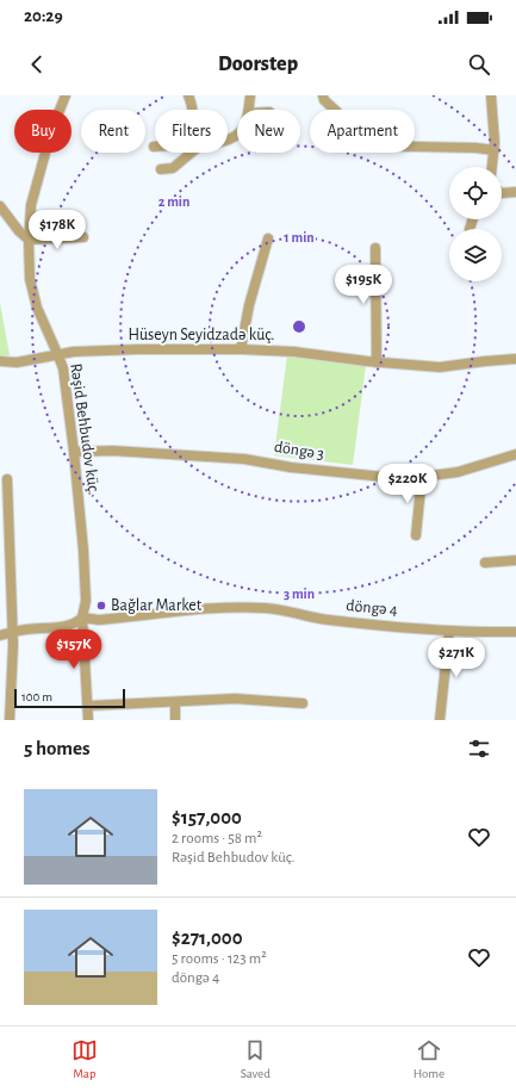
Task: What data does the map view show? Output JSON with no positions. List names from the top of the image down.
{
  "streets": {
    "street": [
      "Hüseyn Seyidzadə küç.",
      "Rəşid Behbudov küç.",
      "döngə 3",
      "döngə 4"
    ]
  },
  "crossings": [
    ["Hüseyn Seyidzadə küç.", "Rəşid Behbudov küç."],
    ["Rəşid Behbudov küç.", "döngə 3"],
    ["Rəşid Behbudov küç.", "döngə 4"]
  ],
  "places": ["Bağlar Market"],
  "scale_bar": "100 m",
  "page": {
    "status": "20:29",
    "header": "Doorstep",
    "chip": [
      "Buy",
      "Rent",
      "Filters",
      "New",
      "Apartment"
    ],
    "price": [
      "$178K",
      "$195K",
      "$220K",
      "$157K",
      "$271K"
    ],
    "scale": "100 m",
    "heading": "5 homes",
    "list": [
      {
        "name": "$157,000",
        "note": "2 rooms · 58 m² · Rəşid Behbudov küç."
      },
      {
        "name": "$271,000",
        "note": "5 rooms · 123 m² · döngə 4"
      }
    ],
    "tabs": ["Map", "Saved", "Home"]
  },
  "rings": ["2 min", "1 min", "3 min"]
}
